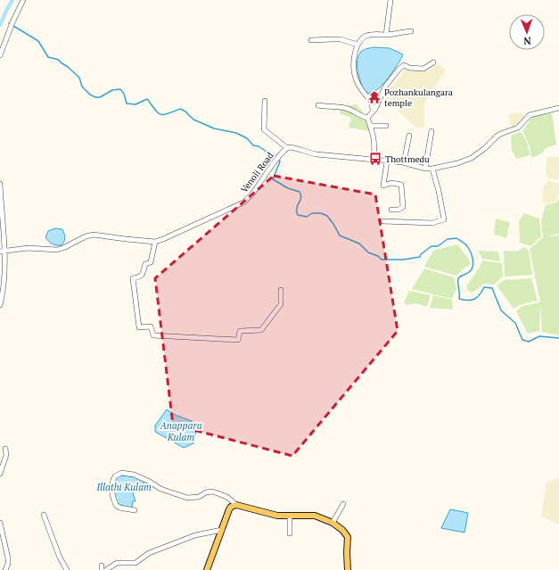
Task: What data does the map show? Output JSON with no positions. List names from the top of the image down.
{
  "streets": {
    "street": ["Venoli Road"]
  },
  "water": ["Anappara Kulam", "Illathi Kulam"],
  "places": {
    "temple": ["Pozhankulangara temple"],
    "bus stop": ["Thottmedu"]
  },
  "north": "bottom"
}
